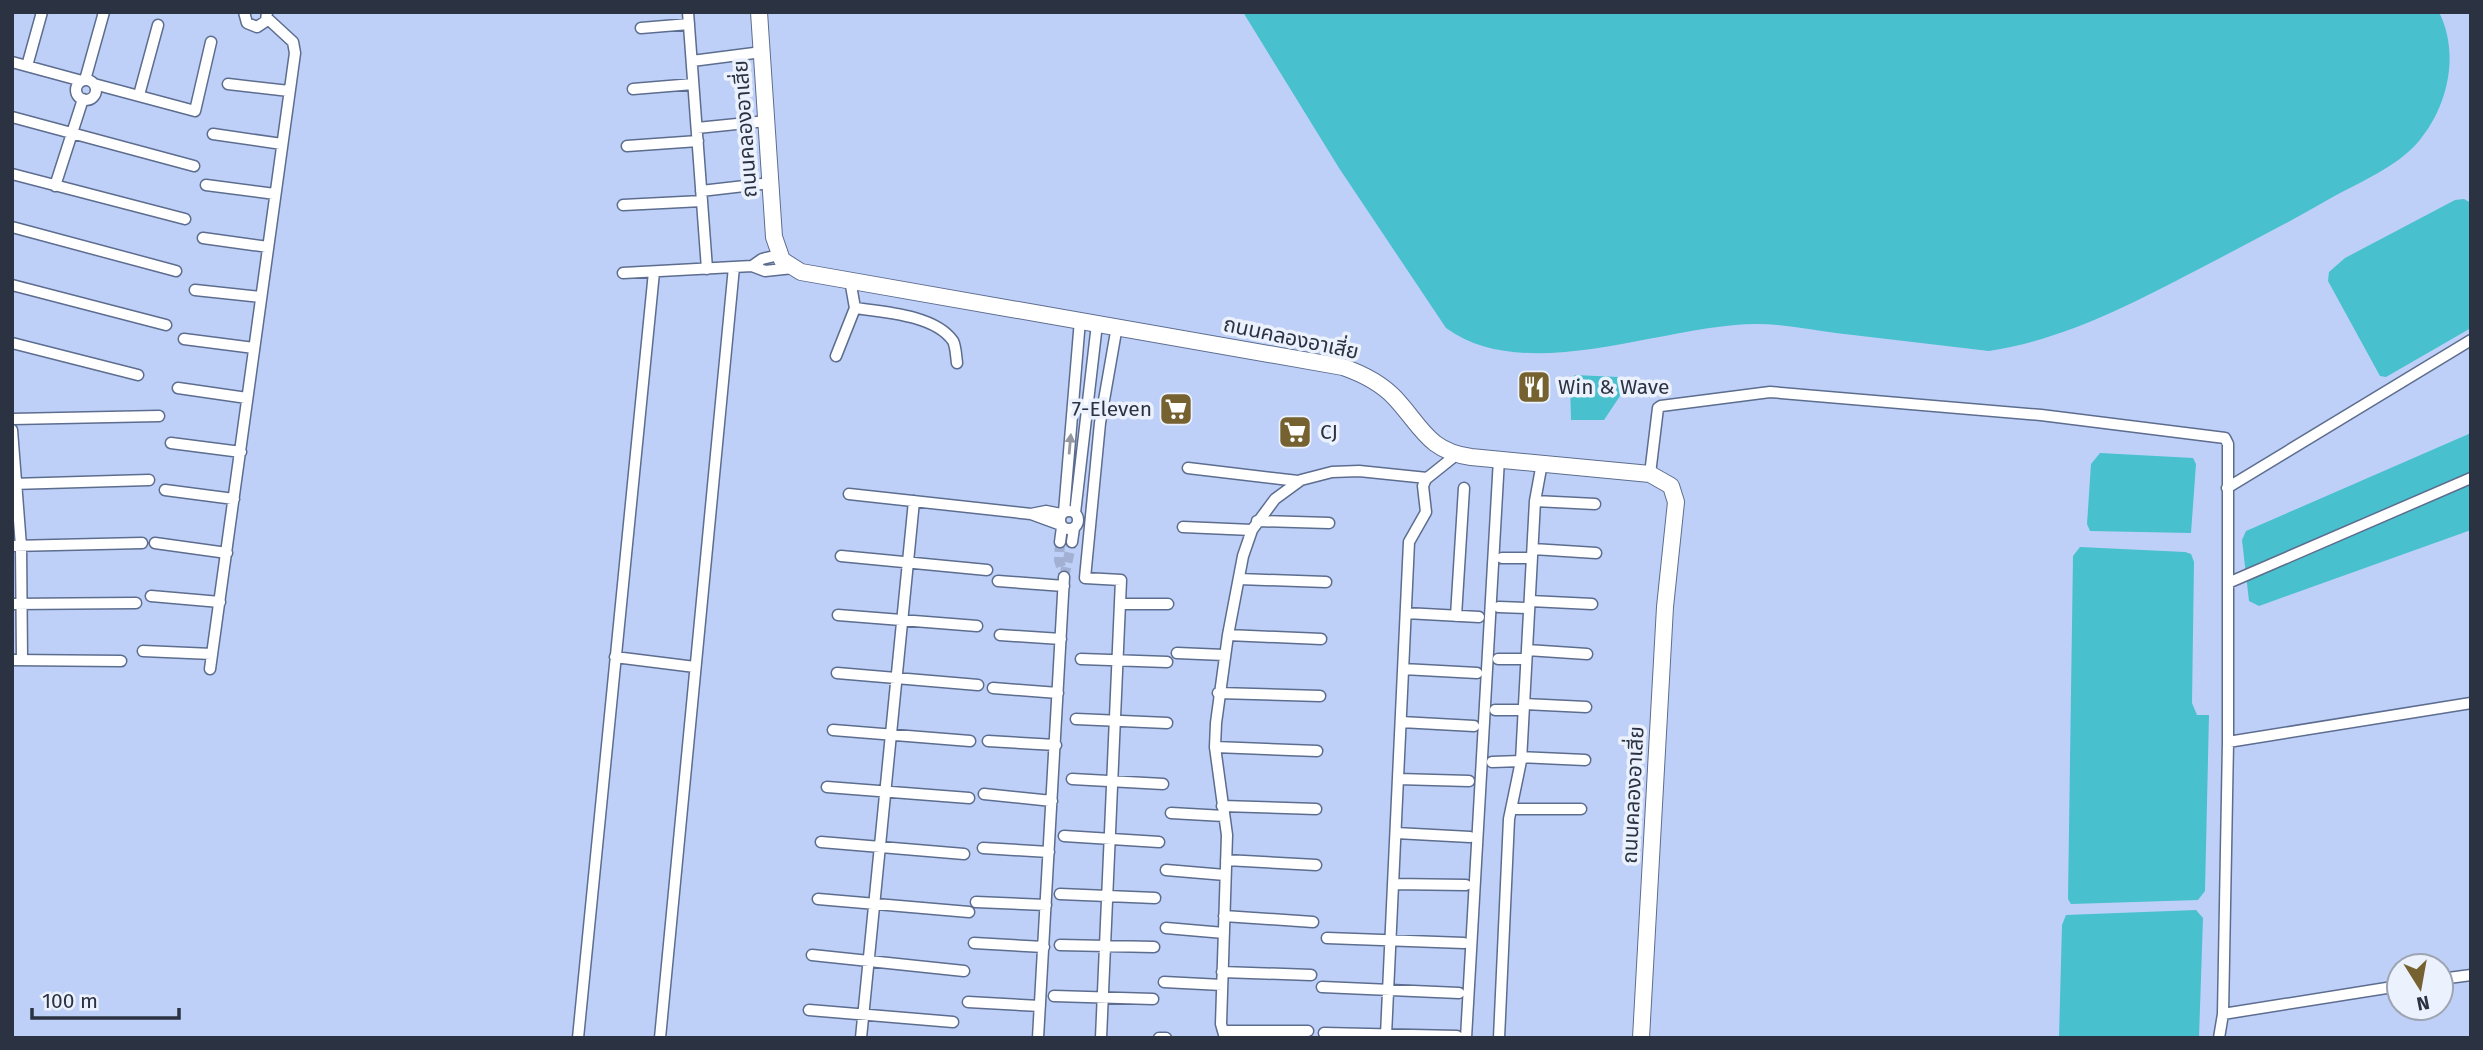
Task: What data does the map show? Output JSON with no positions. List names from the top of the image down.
{
  "streets": {
    "street": ["ถนนคลองอาเสี่ย"]
  },
  "places": {
    "restaurant": ["Win & Wave"],
    "supermarket": ["7-Eleven", "CJ"]
  },
  "scale_bar": "100 m",
  "north": "bottom"
}
